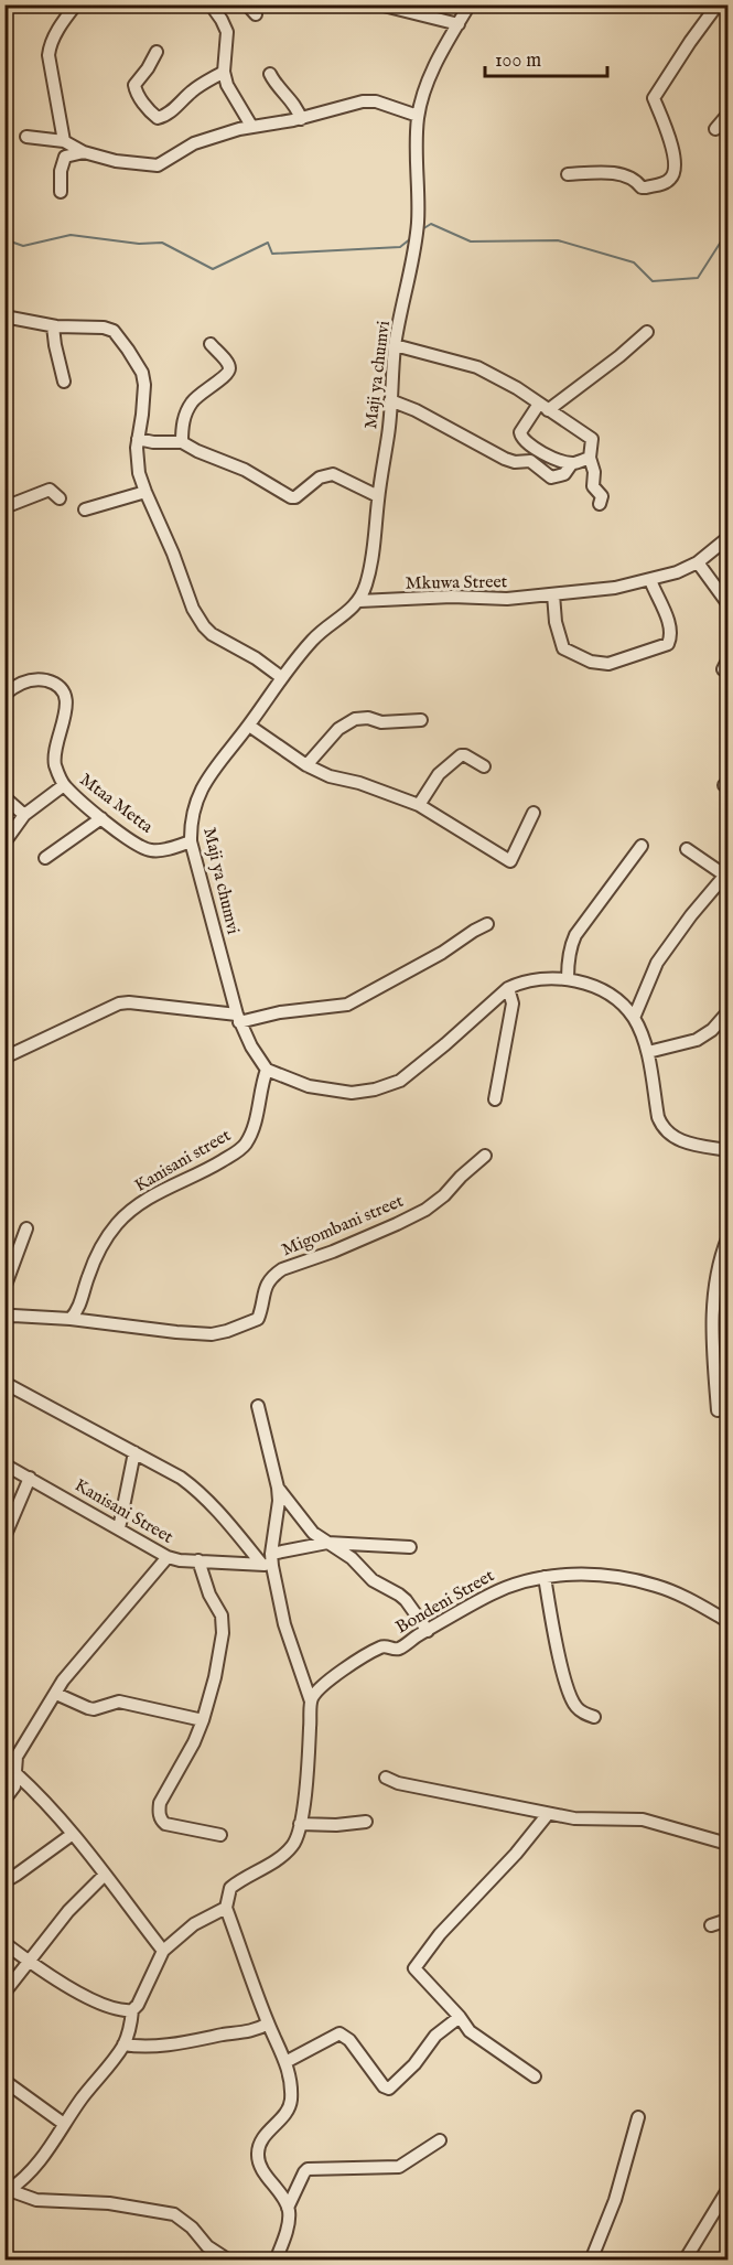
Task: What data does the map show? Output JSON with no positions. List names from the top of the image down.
{
  "streets": {
    "street": [
      "Maji ya chumvi",
      "Mkuwa Street",
      "Mtaa Metta",
      "Kanisani street",
      "Migombani street",
      "Kanisani Street",
      "Bondeni Street"
    ]
  },
  "crossings": [
    ["Maji ya chumvi", "Mkuwa Street"],
    ["Maji ya chumvi", "Mtaa Metta"],
    ["Maji ya chumvi", "Kanisani street"],
    ["Kanisani street", "Migombani street"]
  ],
  "scale_bar": "100 m"
}
